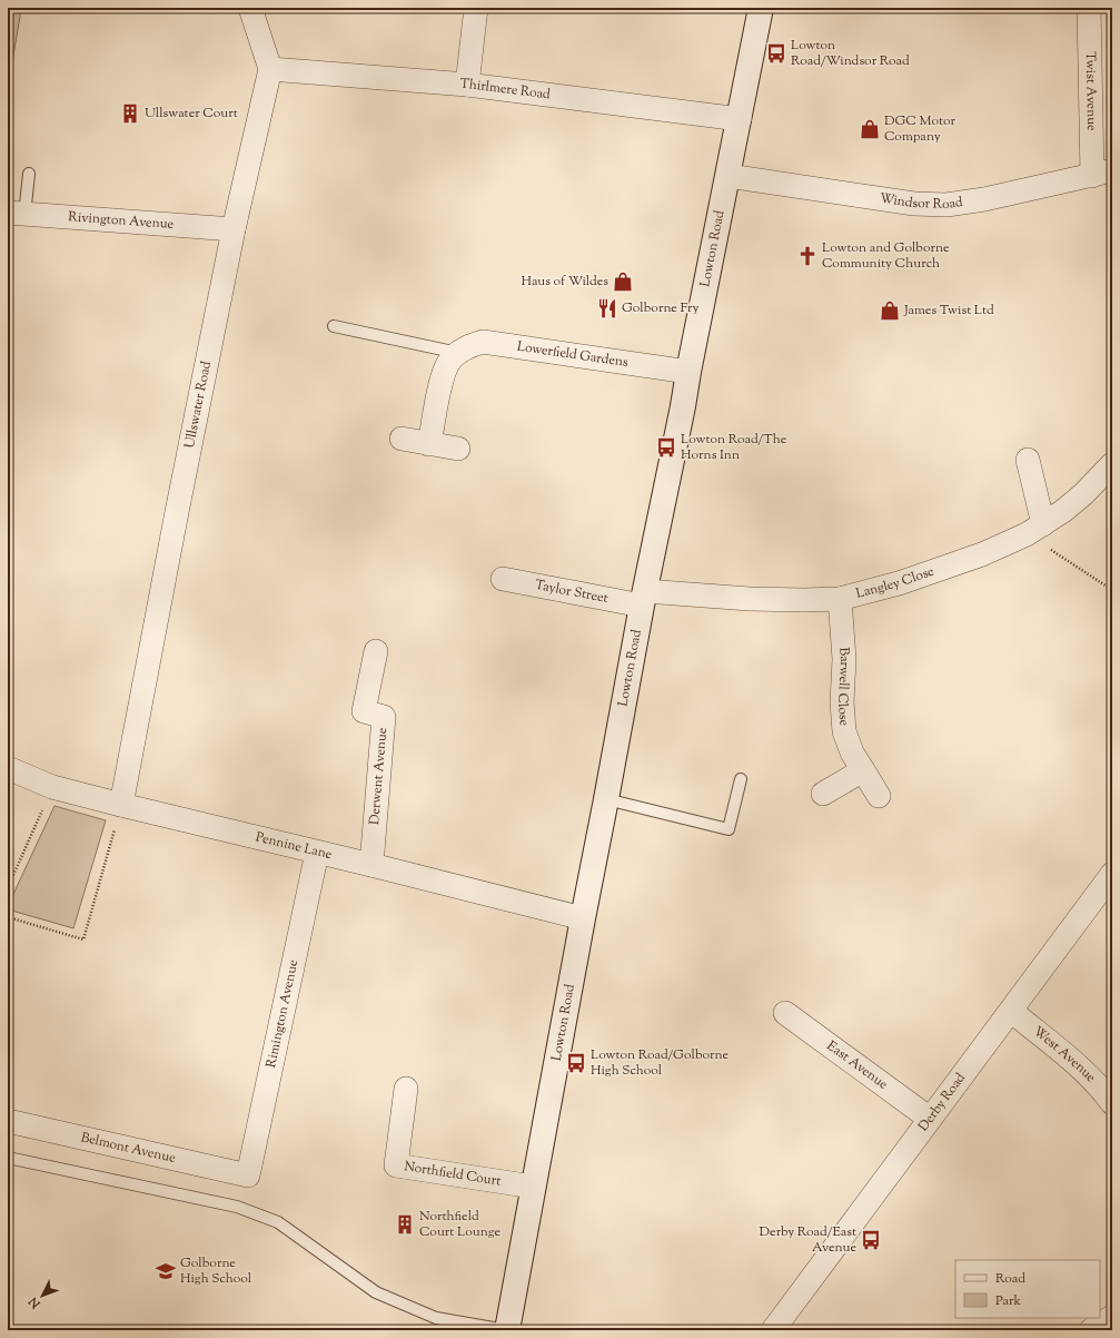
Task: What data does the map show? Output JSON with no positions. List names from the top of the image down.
{
  "streets": {
    "main road": ["Lowton Road"],
    "street": [
      "Thirlmere Road",
      "Twist Avenue",
      "Windsor Road",
      "Rivington Avenue",
      "Lowerfield Gardens",
      "Ullswater Road",
      "Langley Close",
      "Taylor Street",
      "Barwell Close",
      "Derwent Avenue",
      "Pennine Lane",
      "Rimington Avenue",
      "West Avenue",
      "East Avenue",
      "Derby Road",
      "Belmont Avenue",
      "Northfield Court"
    ]
  },
  "crossings": [
    ["Thirlmere Road", "Lowton Road"],
    ["Thirlmere Road", "Ullswater Road"],
    ["Twist Avenue", "Windsor Road"],
    ["Windsor Road", "Lowton Road"],
    ["Rivington Avenue", "Ullswater Road"],
    ["Lowton Road", "Lowerfield Gardens"],
    ["Lowton Road", "Langley Close"],
    ["Lowton Road", "Taylor Street"],
    ["Lowton Road", "Pennine Lane"],
    ["Lowton Road", "Northfield Court"],
    ["Ullswater Road", "Pennine Lane"],
    ["Langley Close", "Taylor Street"],
    ["Langley Close", "Barwell Close"],
    ["Derwent Avenue", "Pennine Lane"],
    ["Pennine Lane", "Rimington Avenue"],
    ["Rimington Avenue", "Belmont Avenue"],
    ["West Avenue", "Derby Road"],
    ["East Avenue", "Derby Road"]
  ],
  "places": {
    "bus stop": [
      "Lowton Road/Windsor Road",
      "Lowton Road/The Horns Inn",
      "Lowton Road/Golborne High School",
      "Derby Road/East Avenue"
    ],
    "building": ["Ullswater Court", "Northfield Court Lounge"],
    "shop": ["DGC Motor Company", "Haus of Wildes", "James Twist Ltd"],
    "church": ["Lowton and Golborne Community Church"],
    "restaurant": ["Golborne Fry"],
    "school or university": ["Golborne High School"]
  },
  "legend": ["Road", "Park"],
  "north": "bottom left"
}
